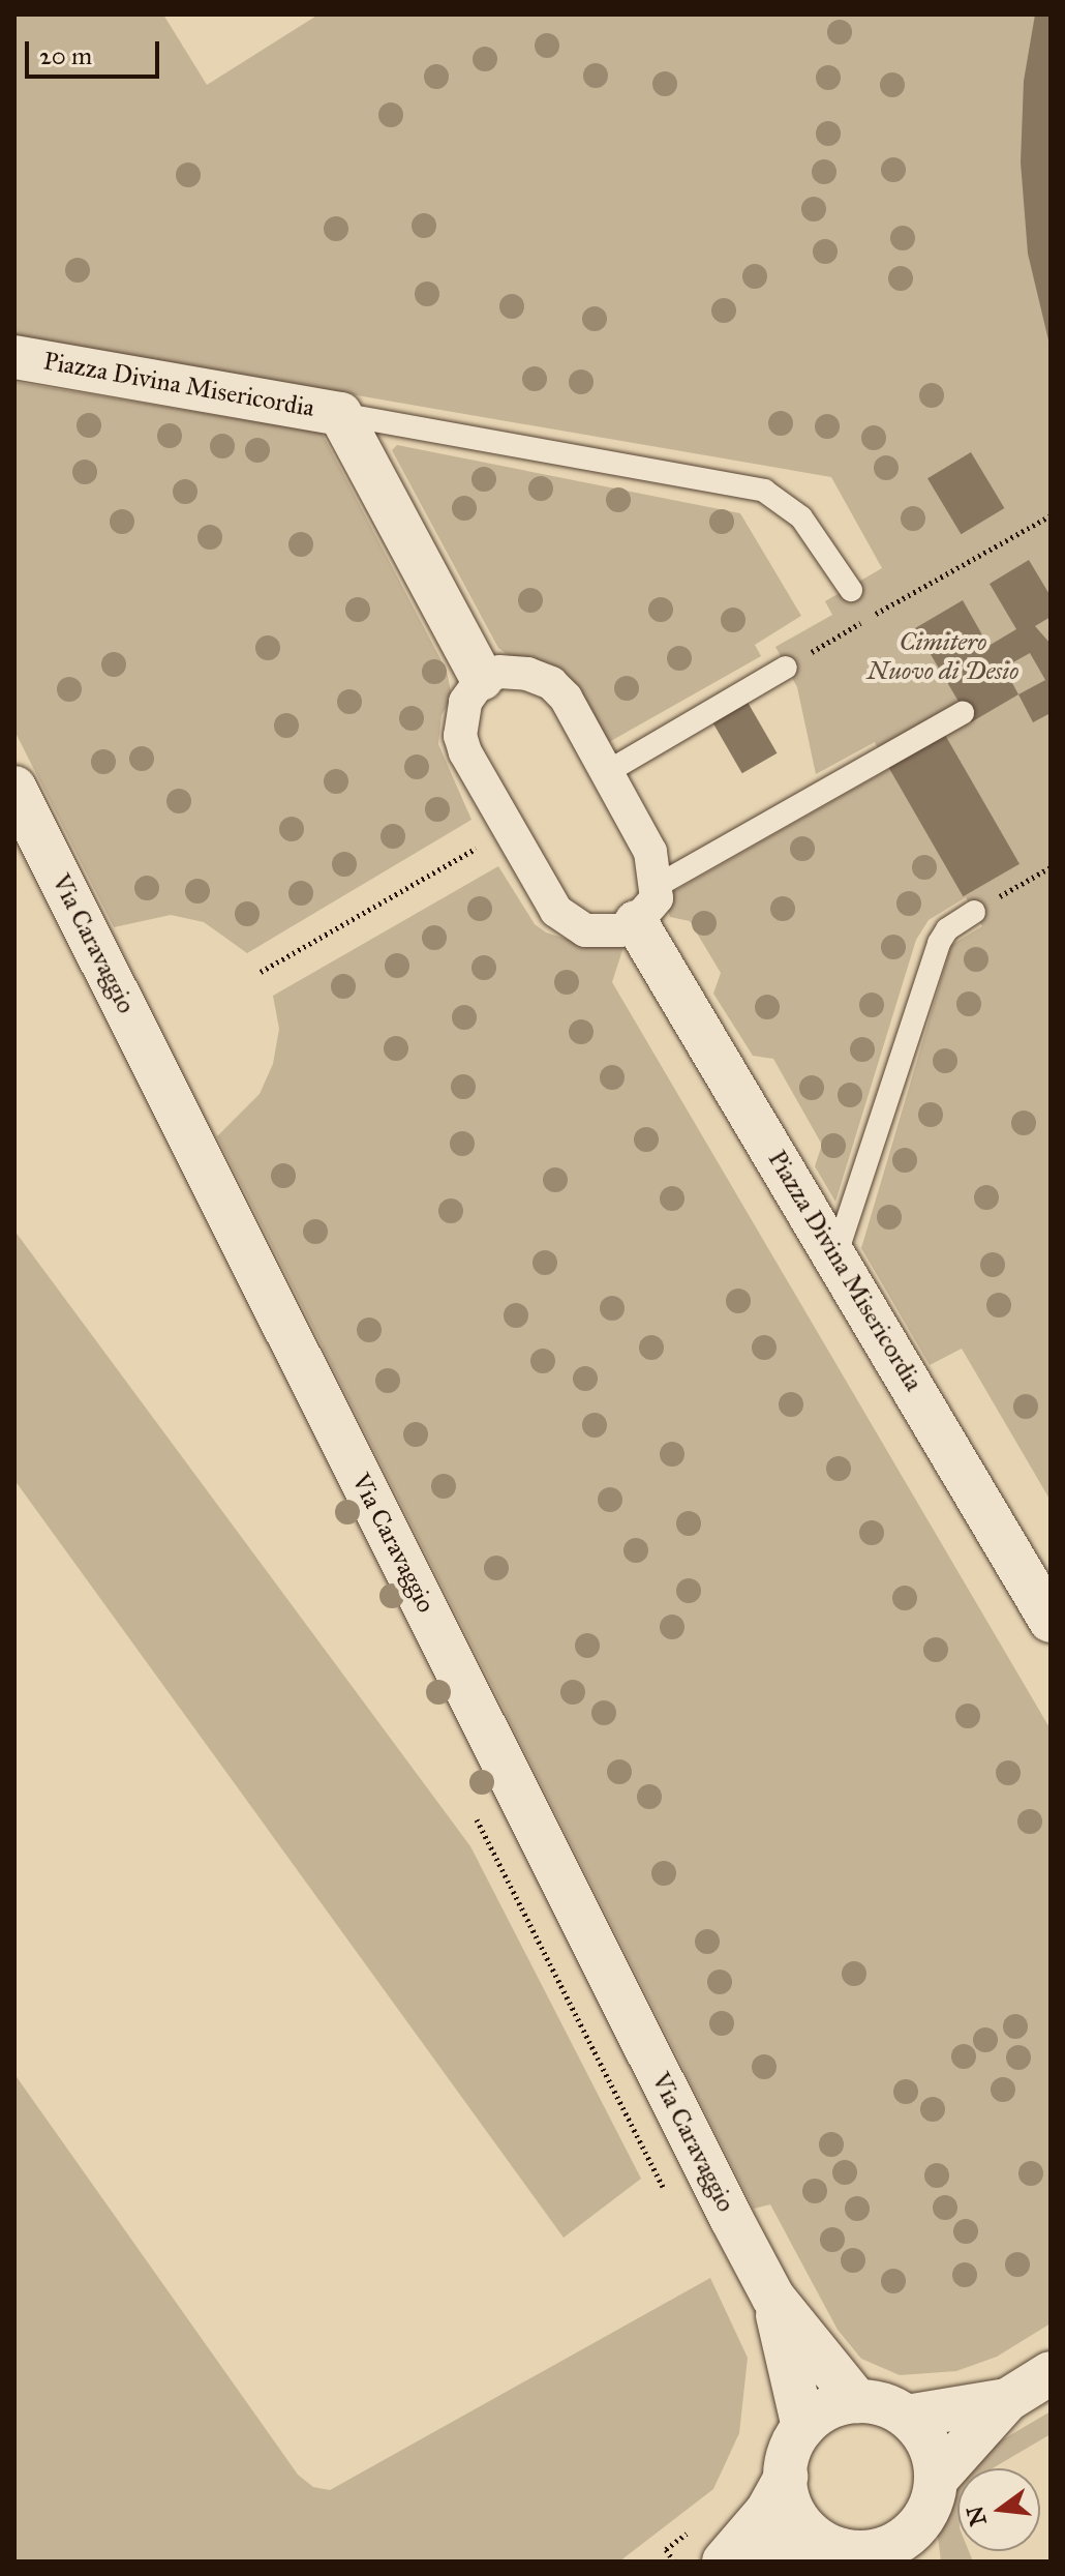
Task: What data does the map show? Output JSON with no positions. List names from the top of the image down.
{
  "streets": {
    "street": ["Piazza Divina Misericordia", "Via Caravaggio"]
  },
  "parks": ["Cimitero Nuovo di Desio"],
  "scale_bar": "20 m",
  "north": "left"
}
